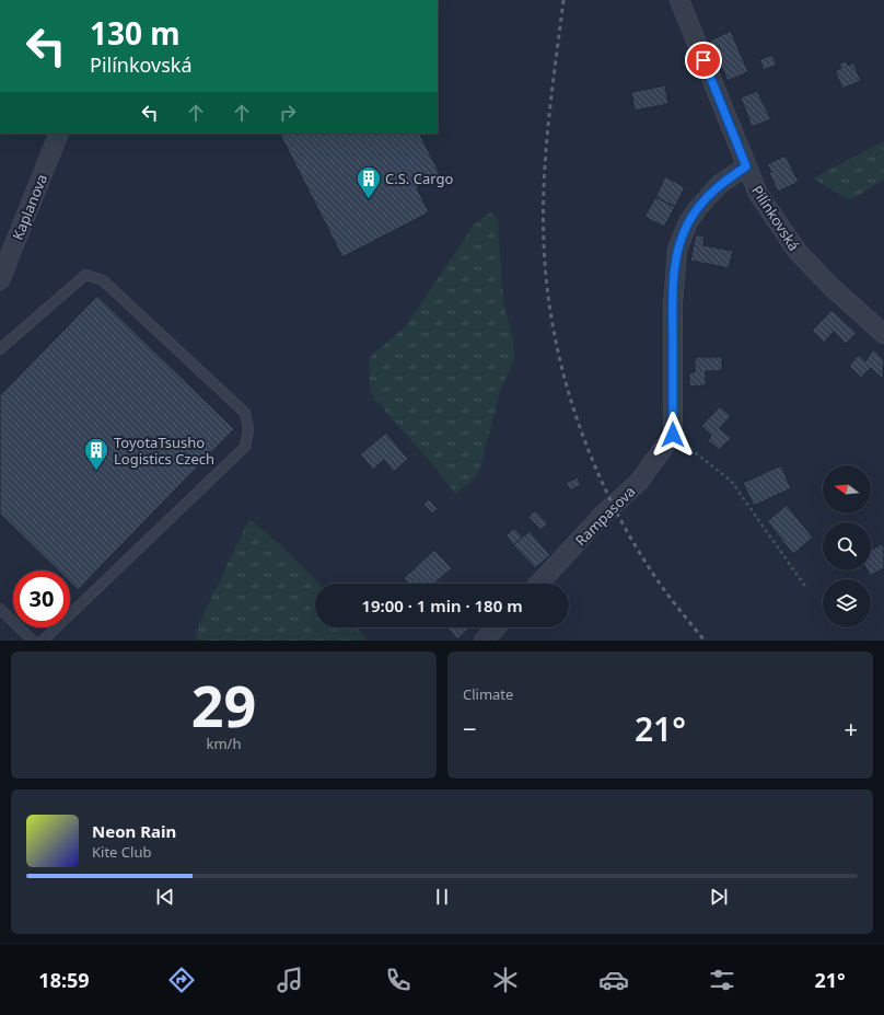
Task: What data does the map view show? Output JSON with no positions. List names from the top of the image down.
{
  "streets": {
    "street": ["Kaplanova", "Pilínkovská", "Rampasova"]
  },
  "places": {
    "building": ["C.S. Cargo", "ToyotaTsusho Logistics Czech"]
  },
  "north": "left",
  "page": {
    "turn": ["130 m", "Pilínkovská"],
    "limit": "30",
    "trip": "19:00 · 1 min · 180 m",
    "tile": [
      ["29", "km/h"],
      "Climate"
    ],
    "heat": ["−", "21°", "+"],
    "song": ["Neon Rain", "Kite Club"],
    "tabs": ["18:59", "21°"]
  }
}
